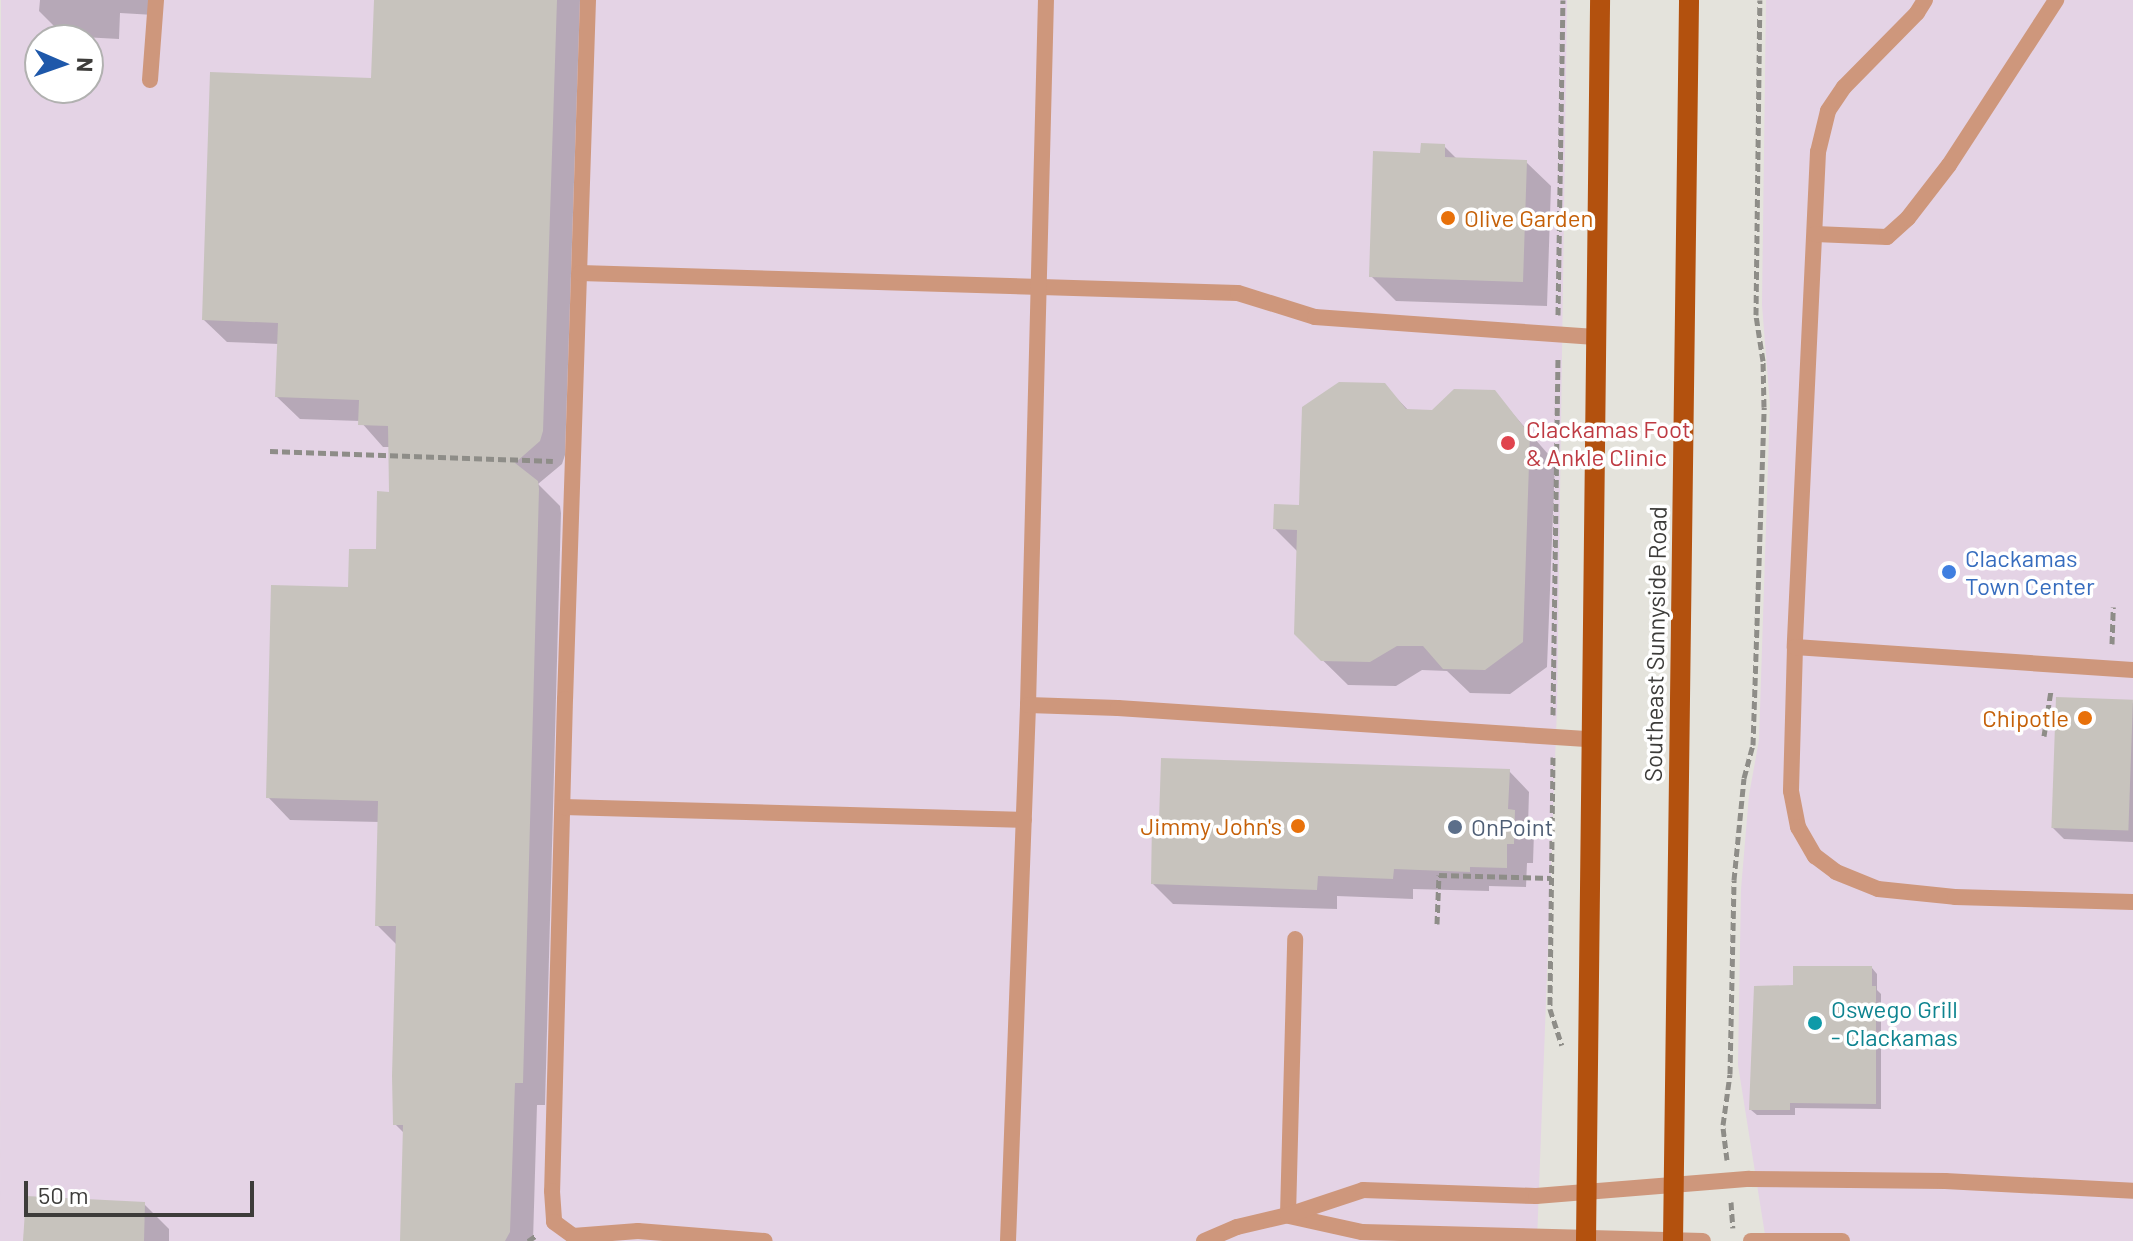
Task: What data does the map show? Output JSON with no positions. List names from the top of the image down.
{
  "streets": {
    "main road": ["Southeast Sunnyside Road"]
  },
  "places": [
    "Olive Garden",
    "Clackamas Foot & Ankle Clinic",
    "Clackamas Town Center",
    "Chipotle",
    "Jimmy John's",
    "OnPoint",
    "Oswego Grill - Clackamas"
  ],
  "scale_bar": "50 m",
  "north": "right"
}
